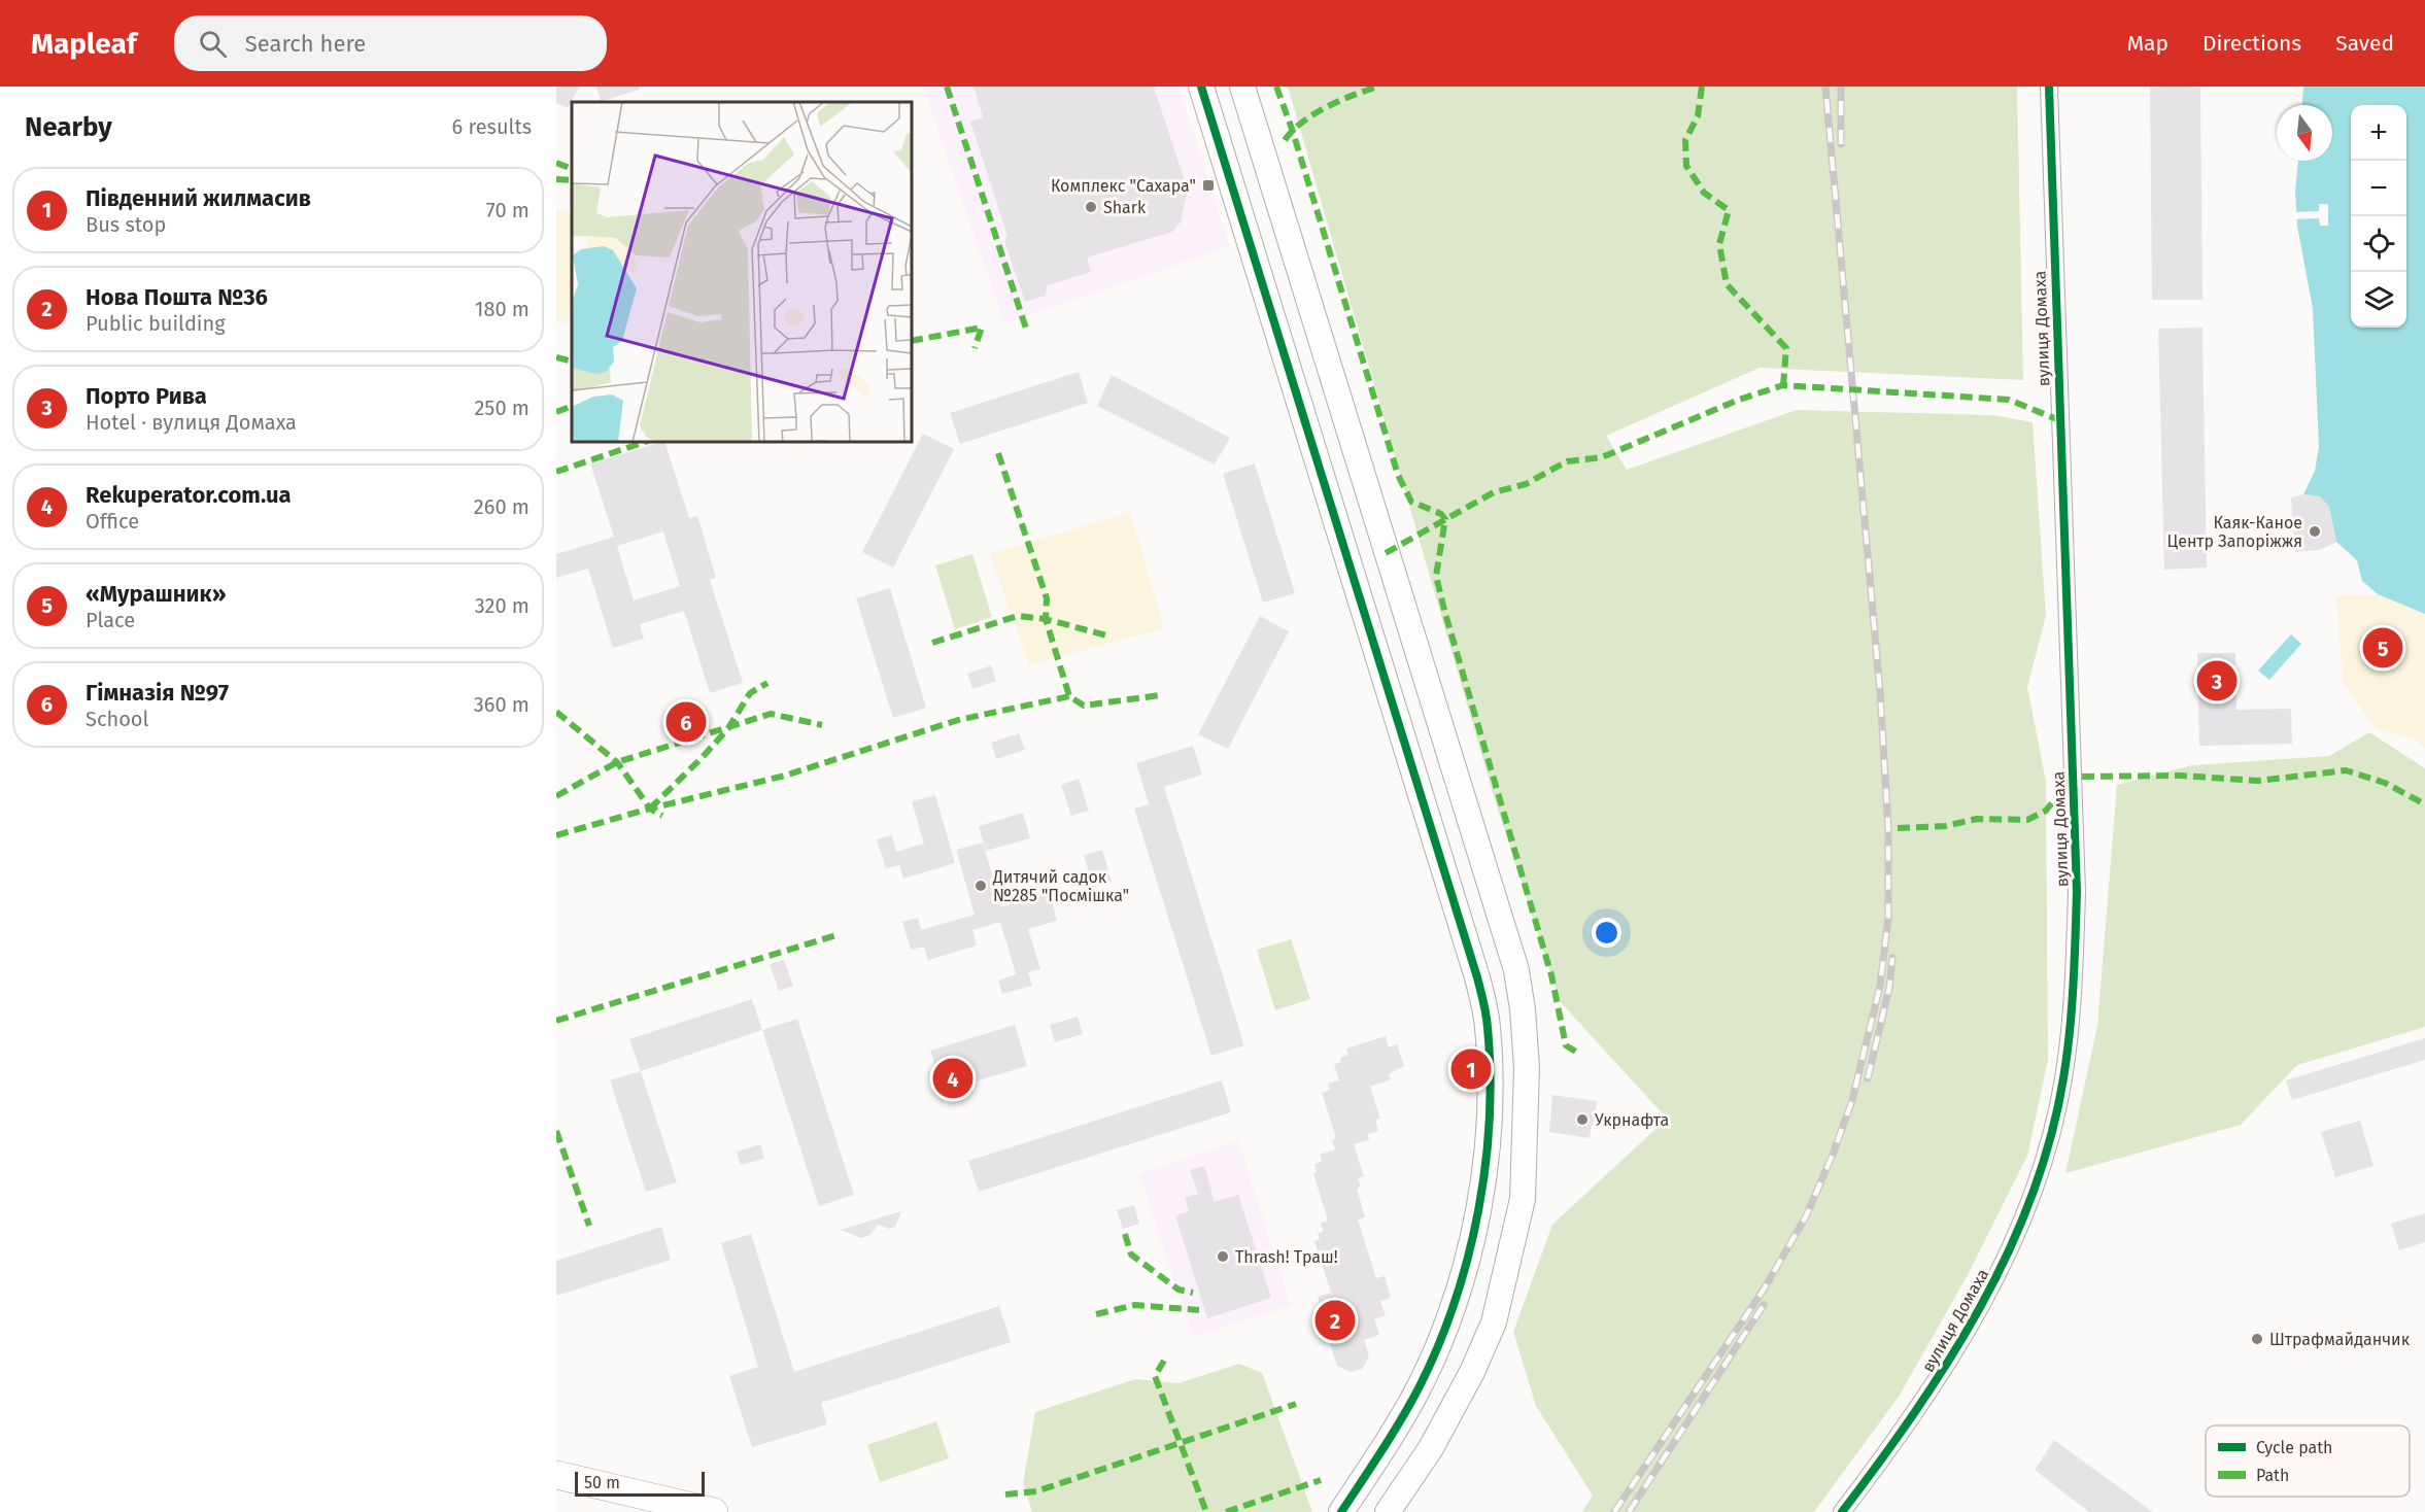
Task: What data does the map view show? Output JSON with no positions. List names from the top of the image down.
{
  "streets": {
    "street": ["вулиця Домаха"]
  },
  "places": {
    "transit": ["Комплекс \"Сахара\""],
    "other": [
      "Shark",
      "Каяк-Каное Центр Запоріжжя",
      "Дитячий садок №285 \"Посмішка\"",
      "Укрнафта",
      "Thrash! Траш!",
      "Штрафмайданчик"
    ]
  },
  "legend": ["Cycle path", "Path"],
  "scale_bar": "50 m",
  "north": "bottom",
  "page": {
    "header": "Mapleaf",
    "search": "Search here",
    "nav": ["Map", "Directions", "Saved"],
    "heading": ["Nearby", "6 results"],
    "map_buttons": ["+", "−"],
    "list": [
      {
        "mark": "1",
        "name": "Південний жилмасив",
        "note": "Bus stop",
        "value": "70 m"
      },
      {
        "mark": "2",
        "name": "Нова Пошта №36",
        "note": "Public building",
        "value": "180 m"
      },
      {
        "mark": "3",
        "name": "Порто Рива",
        "note": "Hotel · вулиця Домаха",
        "value": "250 m"
      },
      {
        "mark": "4",
        "name": "Rekuperator.com.ua",
        "note": "Office",
        "value": "260 m"
      },
      {
        "mark": "5",
        "name": "«Мурашник»",
        "note": "Place",
        "value": "320 m"
      },
      {
        "mark": "6",
        "name": "Гімназія №97",
        "note": "School",
        "value": "360 m"
      }
    ],
    "pins": [
      "5",
      "3",
      "6",
      "1",
      "4",
      "2"
    ],
    "scale": "50 m"
  }
}
